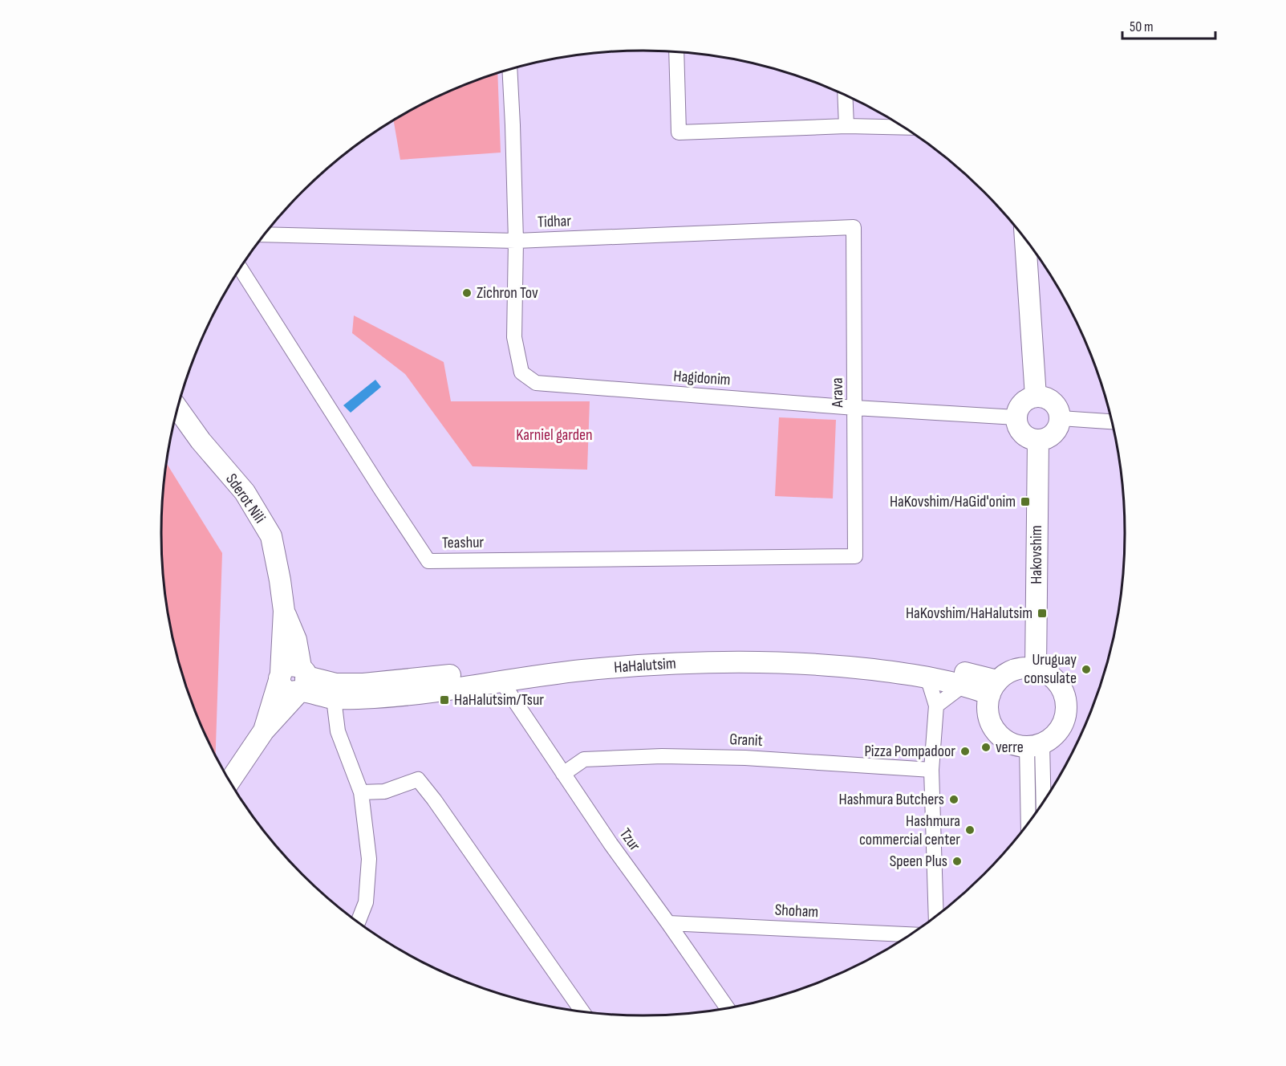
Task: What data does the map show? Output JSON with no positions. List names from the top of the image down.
{
  "streets": {
    "street": [
      "Tidhar",
      "Hagidonim",
      "Arava",
      "Sderot Nili",
      "Teashur",
      "Hakovshim",
      "HaHalutsim",
      "Granit",
      "Tzur",
      "Shoham"
    ]
  },
  "crossings": [
    ["Tidhar", "Hagidonim"],
    ["Tidhar", "Arava"],
    ["Hagidonim", "Arava"],
    ["Hagidonim", "Hakovshim"],
    ["Arava", "Teashur"],
    ["Sderot Nili", "HaHalutsim"],
    ["Hakovshim", "HaHalutsim"],
    ["HaHalutsim", "Tzur"],
    ["Granit", "Tzur"],
    ["Tzur", "Shoham"]
  ],
  "parks": ["Karniel garden"],
  "places": {
    "other": [
      "Zichron Tov",
      "Uruguay consulate",
      "verre",
      "Pizza Pompadoor",
      "Hashmura Butchers",
      "Hashmura commercial center",
      "Speen Plus"
    ],
    "transit": ["HaKovshim/HaGid'onim", "HaKovshim/HaHalutsim", "HaHalutsim/Tsur"]
  },
  "scale_bar": "50 m"
}
